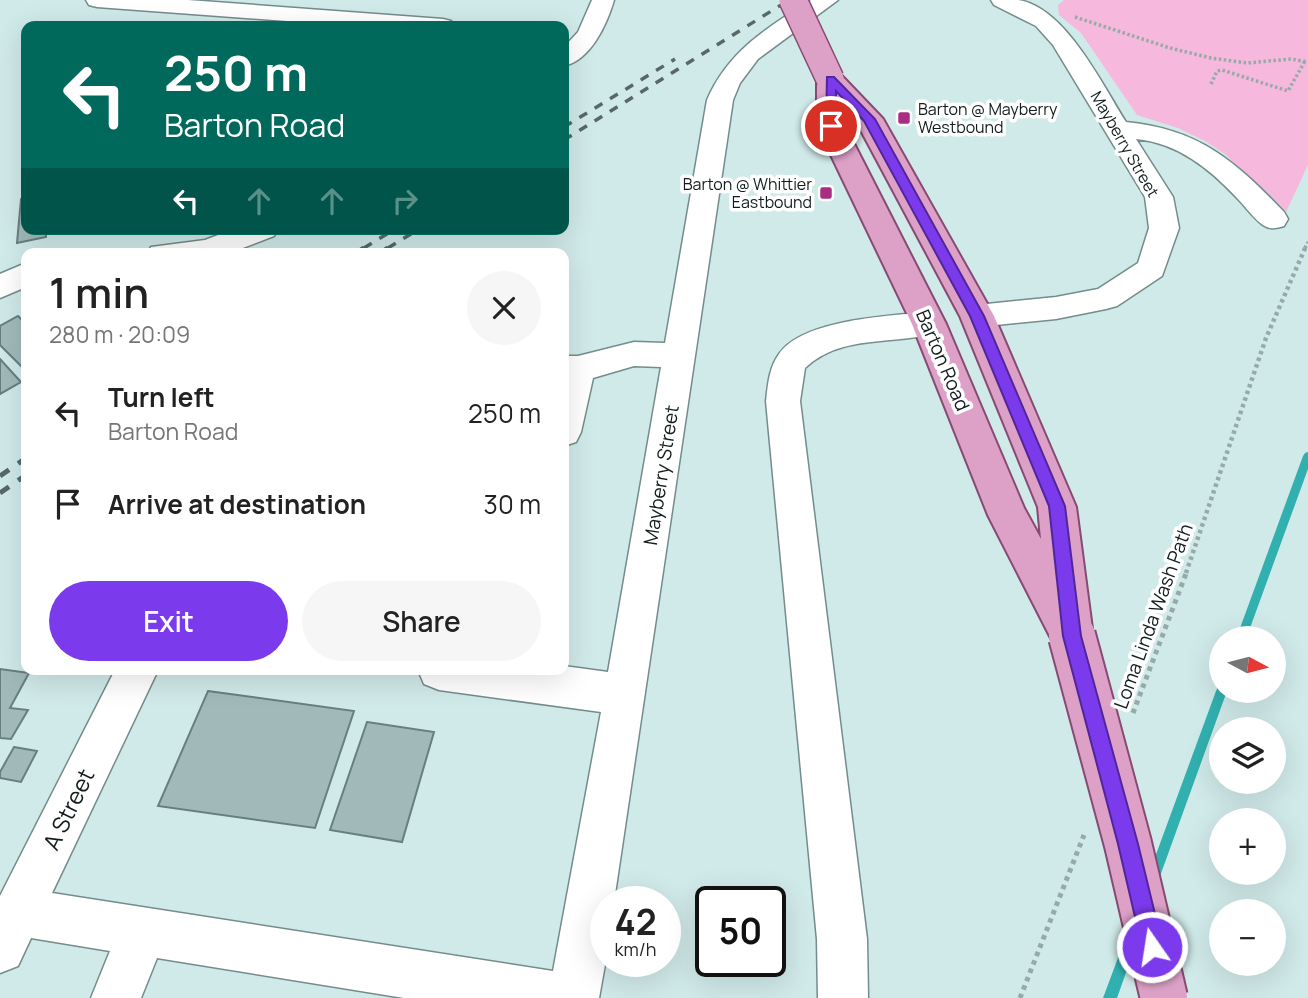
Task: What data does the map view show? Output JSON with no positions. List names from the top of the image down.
{
  "streets": {
    "main road": ["Barton Road"],
    "street": ["Mayberry Street", "A Street"],
    "path": ["Loma Linda Wash Path"]
  },
  "crossings": [
    ["Mayberry Street", "Barton Road"]
  ],
  "places": {
    "transit": ["Barton @ Mayberry Westbound", "Barton @ Whittier Eastbound"]
  },
  "north": "right",
  "page": {
    "turn": ["250 m", "Barton Road"],
    "heading": ["1 min", "280 m · 20:09"],
    "list": [
      {
        "name": "Turn left",
        "note": "Barton Road",
        "value": "250 m"
      },
      {
        "name": "Arrive at destination",
        "value": "30 m"
      }
    ],
    "buttons": ["Exit", "Share"],
    "map_buttons": ["+", "−"],
    "speed": "42 km/h",
    "limit": "50"
  }
}
